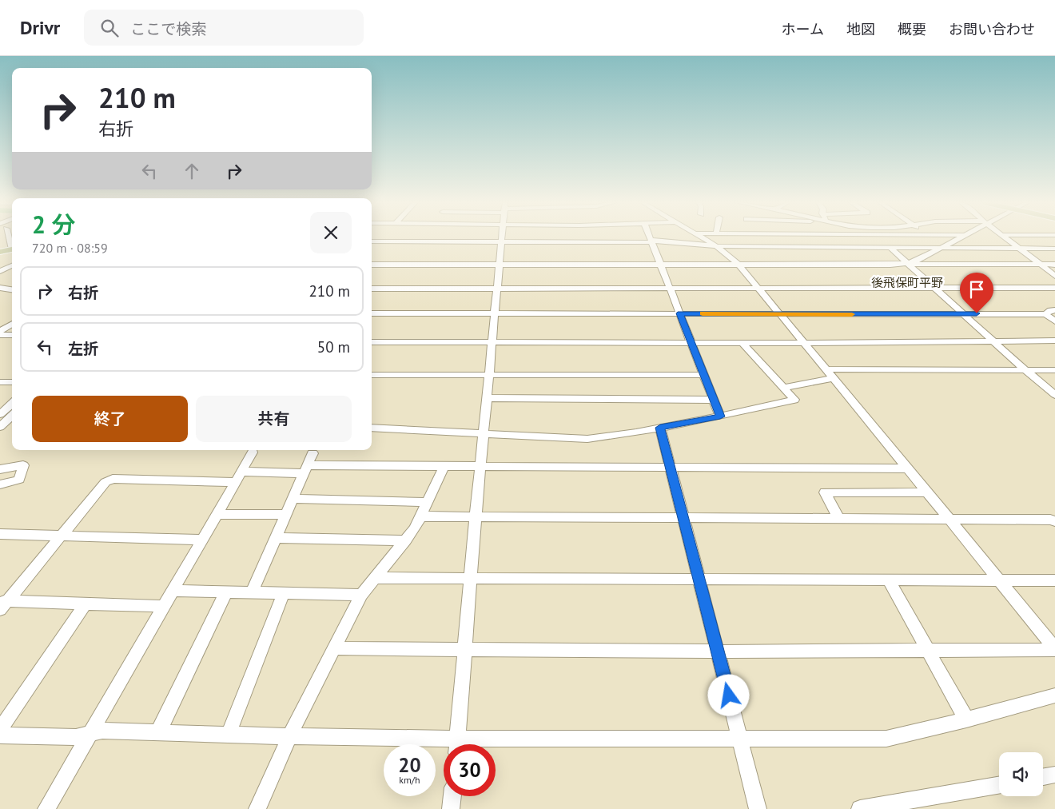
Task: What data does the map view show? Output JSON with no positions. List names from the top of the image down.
{
  "districts": ["後飛保町平野"],
  "page": {
    "header": "Drivr",
    "search": "ここで検索",
    "nav": [
      "ホーム",
      "地図",
      "概要",
      "お問い合わせ"
    ],
    "turn": ["210 m", "右折"],
    "heading": ["2 分", "720 m · 08:59"],
    "list": [
      {
        "name": "右折",
        "value": "210 m"
      },
      {
        "name": "左折",
        "value": "50 m"
      }
    ],
    "buttons": ["終了", "共有"],
    "speed": "20 km/h",
    "limit": "30"
  }
}
